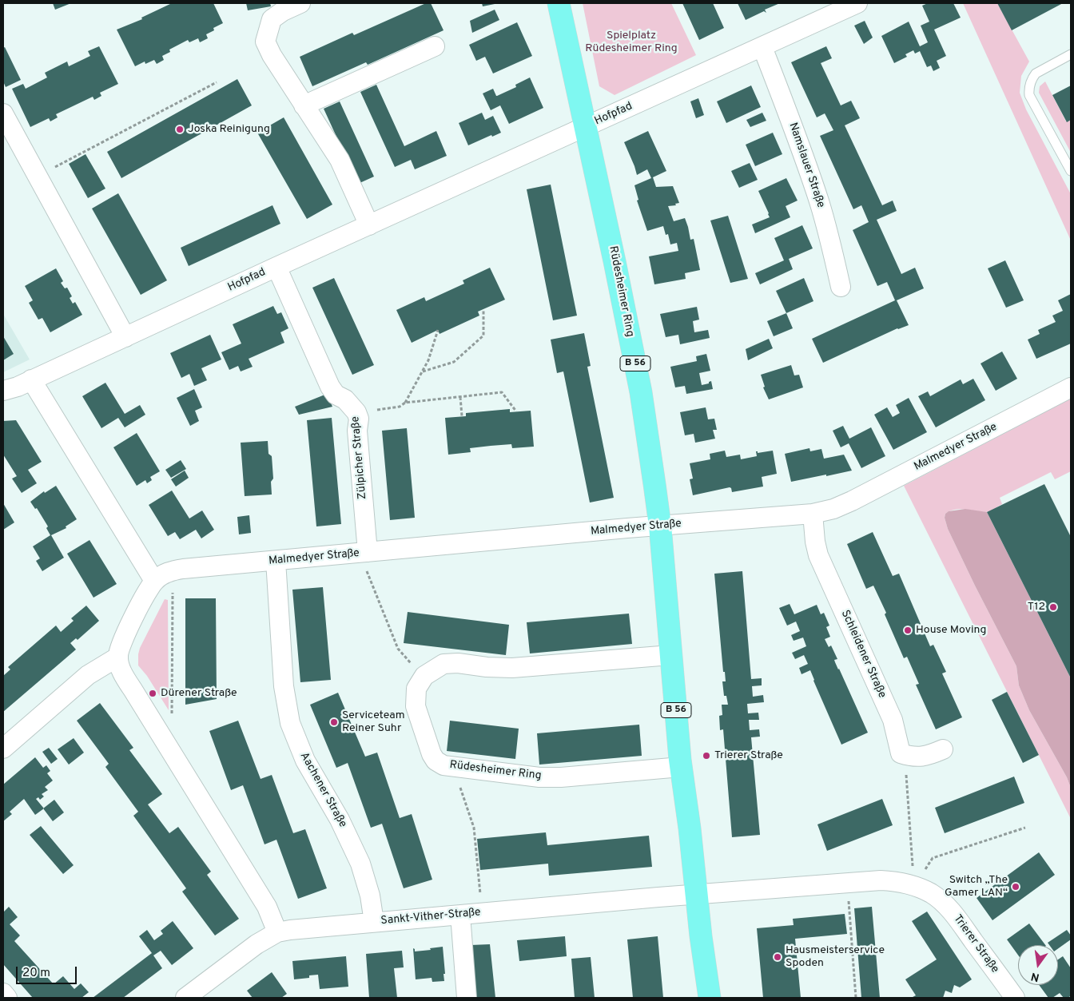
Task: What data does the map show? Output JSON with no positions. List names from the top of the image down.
{
  "streets": {
    "main road": ["Rüdesheimer Ring", "B 56"],
    "street": [
      "Hofpfad",
      "Namslauer Straße",
      "Malmedyer Straße",
      "Zülpicher Straße",
      "Schleidener Straße",
      "Aachener Straße",
      "Sankt-Vither-Straße",
      "Trierer Straße"
    ]
  },
  "crossings": [
    ["Hofpfad", "Namslauer Straße"],
    ["Hofpfad", "Rüdesheimer Ring"],
    ["Hofpfad", "Zülpicher Straße"],
    ["Rüdesheimer Ring", "Malmedyer Straße"],
    ["Rüdesheimer Ring", "Sankt-Vither-Straße"],
    ["Rüdesheimer Ring", "Trierer Straße"],
    ["Malmedyer Straße", "Zülpicher Straße"],
    ["Malmedyer Straße", "Schleidener Straße"],
    ["Malmedyer Straße", "Aachener Straße"],
    ["Aachener Straße", "Sankt-Vither-Straße"],
    ["Sankt-Vither-Straße", "Trierer Straße"]
  ],
  "parks": ["Spielplatz Rüdesheimer Ring"],
  "places": [
    "Joska Reinigung",
    "T12",
    "House Moving",
    "Dürener Straße",
    "Serviceteam Reiner Suhr",
    "Trierer Straße",
    "Switch „The Gamer LAN“",
    "Hausmeisterservice Spoden"
  ],
  "scale_bar": "20 m",
  "north": "bottom"
}
